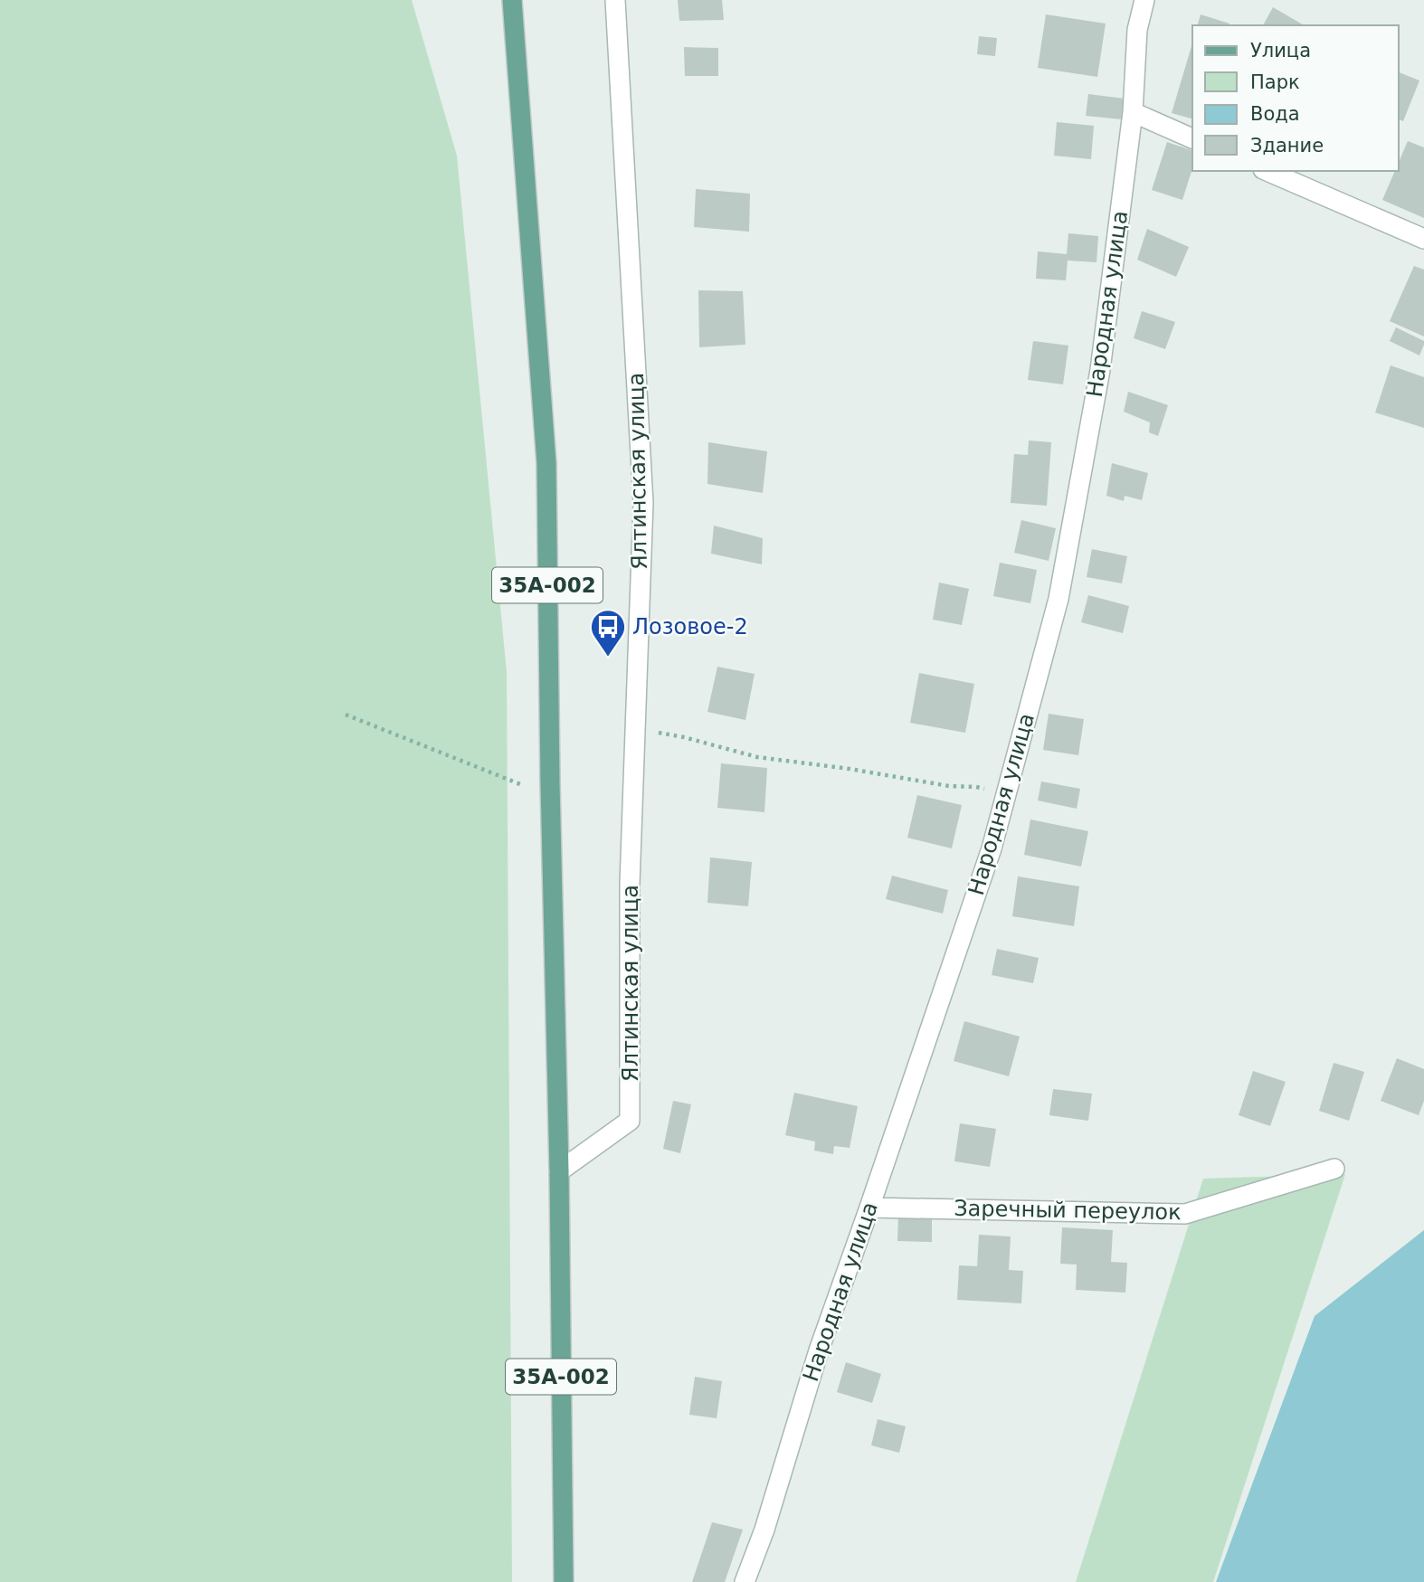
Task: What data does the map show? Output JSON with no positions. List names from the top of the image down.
{
  "streets": {
    "main road": ["35А-002"],
    "street": ["Народная улица", "Ялтинская улица", "Заречный переулок"]
  },
  "crossings": [
    ["Народная улица", "Заречный переулок"],
    ["Ялтинская улица", "35А-002"]
  ],
  "places": {
    "bus stop": ["Лозовое-2"]
  },
  "legend": [
    "Улица",
    "Парк",
    "Вода",
    "Здание"
  ]
}
